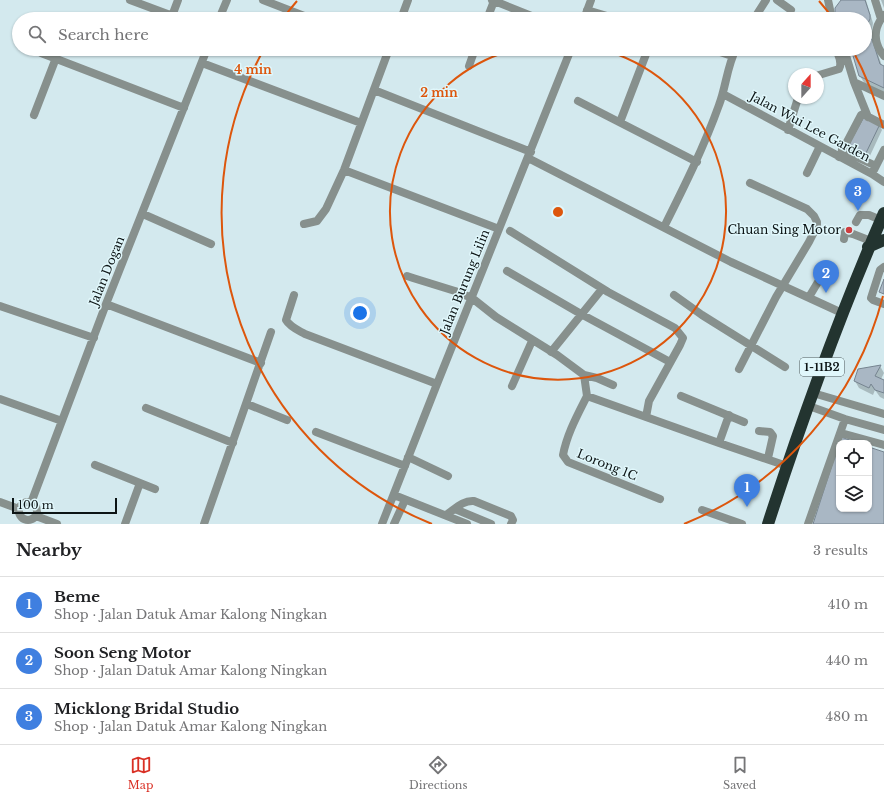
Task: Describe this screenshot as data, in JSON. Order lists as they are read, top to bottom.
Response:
{
  "streets": {
    "highway": ["1-11B2"],
    "street": [
      "Jalan Wui Lee Garden",
      "Jalan Dogan",
      "Jalan Burung Lilin",
      "Lorong 1C"
    ]
  },
  "places": ["Chuan Sing Motor"],
  "scale_bar": "100 m",
  "north": "top",
  "page": {
    "search": "Search here",
    "pins": ["3", "2", "1"],
    "scale": "100 m",
    "heading": ["Nearby", "3 results"],
    "list": [
      {
        "mark": "1",
        "name": "Beme",
        "note": "Shop · Jalan Datuk Amar Kalong Ningkan",
        "value": "410 m"
      },
      {
        "mark": "2",
        "name": "Soon Seng Motor",
        "note": "Shop · Jalan Datuk Amar Kalong Ningkan",
        "value": "440 m"
      },
      {
        "mark": "3",
        "name": "Micklong Bridal Studio",
        "note": "Shop · Jalan Datuk Amar Kalong Ningkan",
        "value": "480 m"
      }
    ],
    "nav": ["Map", "Directions", "Saved"]
  },
  "rings": ["4 min", "2 min"]
}
